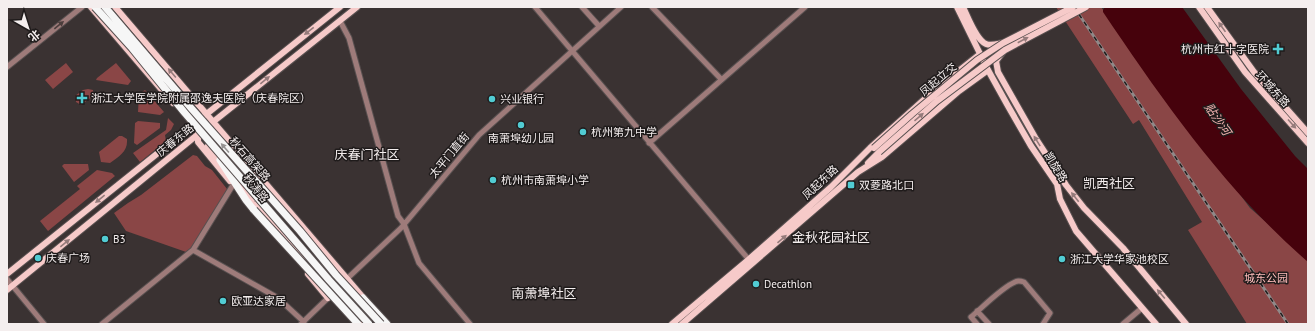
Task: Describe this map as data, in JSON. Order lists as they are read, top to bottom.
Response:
{
  "streets": {
    "highway": ["秋石高架路"],
    "main road": [
      "凤起立交",
      "环城东路",
      "庆春东路",
      "凯旋路",
      "凤起东路",
      "秋涛路"
    ],
    "street": ["太平门直街"]
  },
  "crossings": [
    ["凤起立交", "凤起东路"],
    ["庆春东路", "秋涛路"],
    ["太平门直街", "秋涛路"],
    ["凯旋路", "凤起东路"]
  ],
  "districts": [
    "庆春门社区",
    "凯西社区",
    "金秋花园社区",
    "南萧埠社区"
  ],
  "water": ["贴沙河"],
  "parks": ["城东公园"],
  "places": {
    "health": ["杭州市红十字医院", "浙江大学医学院附属邵逸夫医院（庆春院区）"],
    "other": [
      "兴业银行",
      "南萧埠幼儿园",
      "杭州第九中学",
      "杭州市南萧埠小学",
      "B3",
      "庆春广场",
      "浙江大学华家池校区",
      "Decathlon",
      "欧亚达家居"
    ],
    "transit": ["双菱路北口"]
  },
  "north": "bottom right"
}
